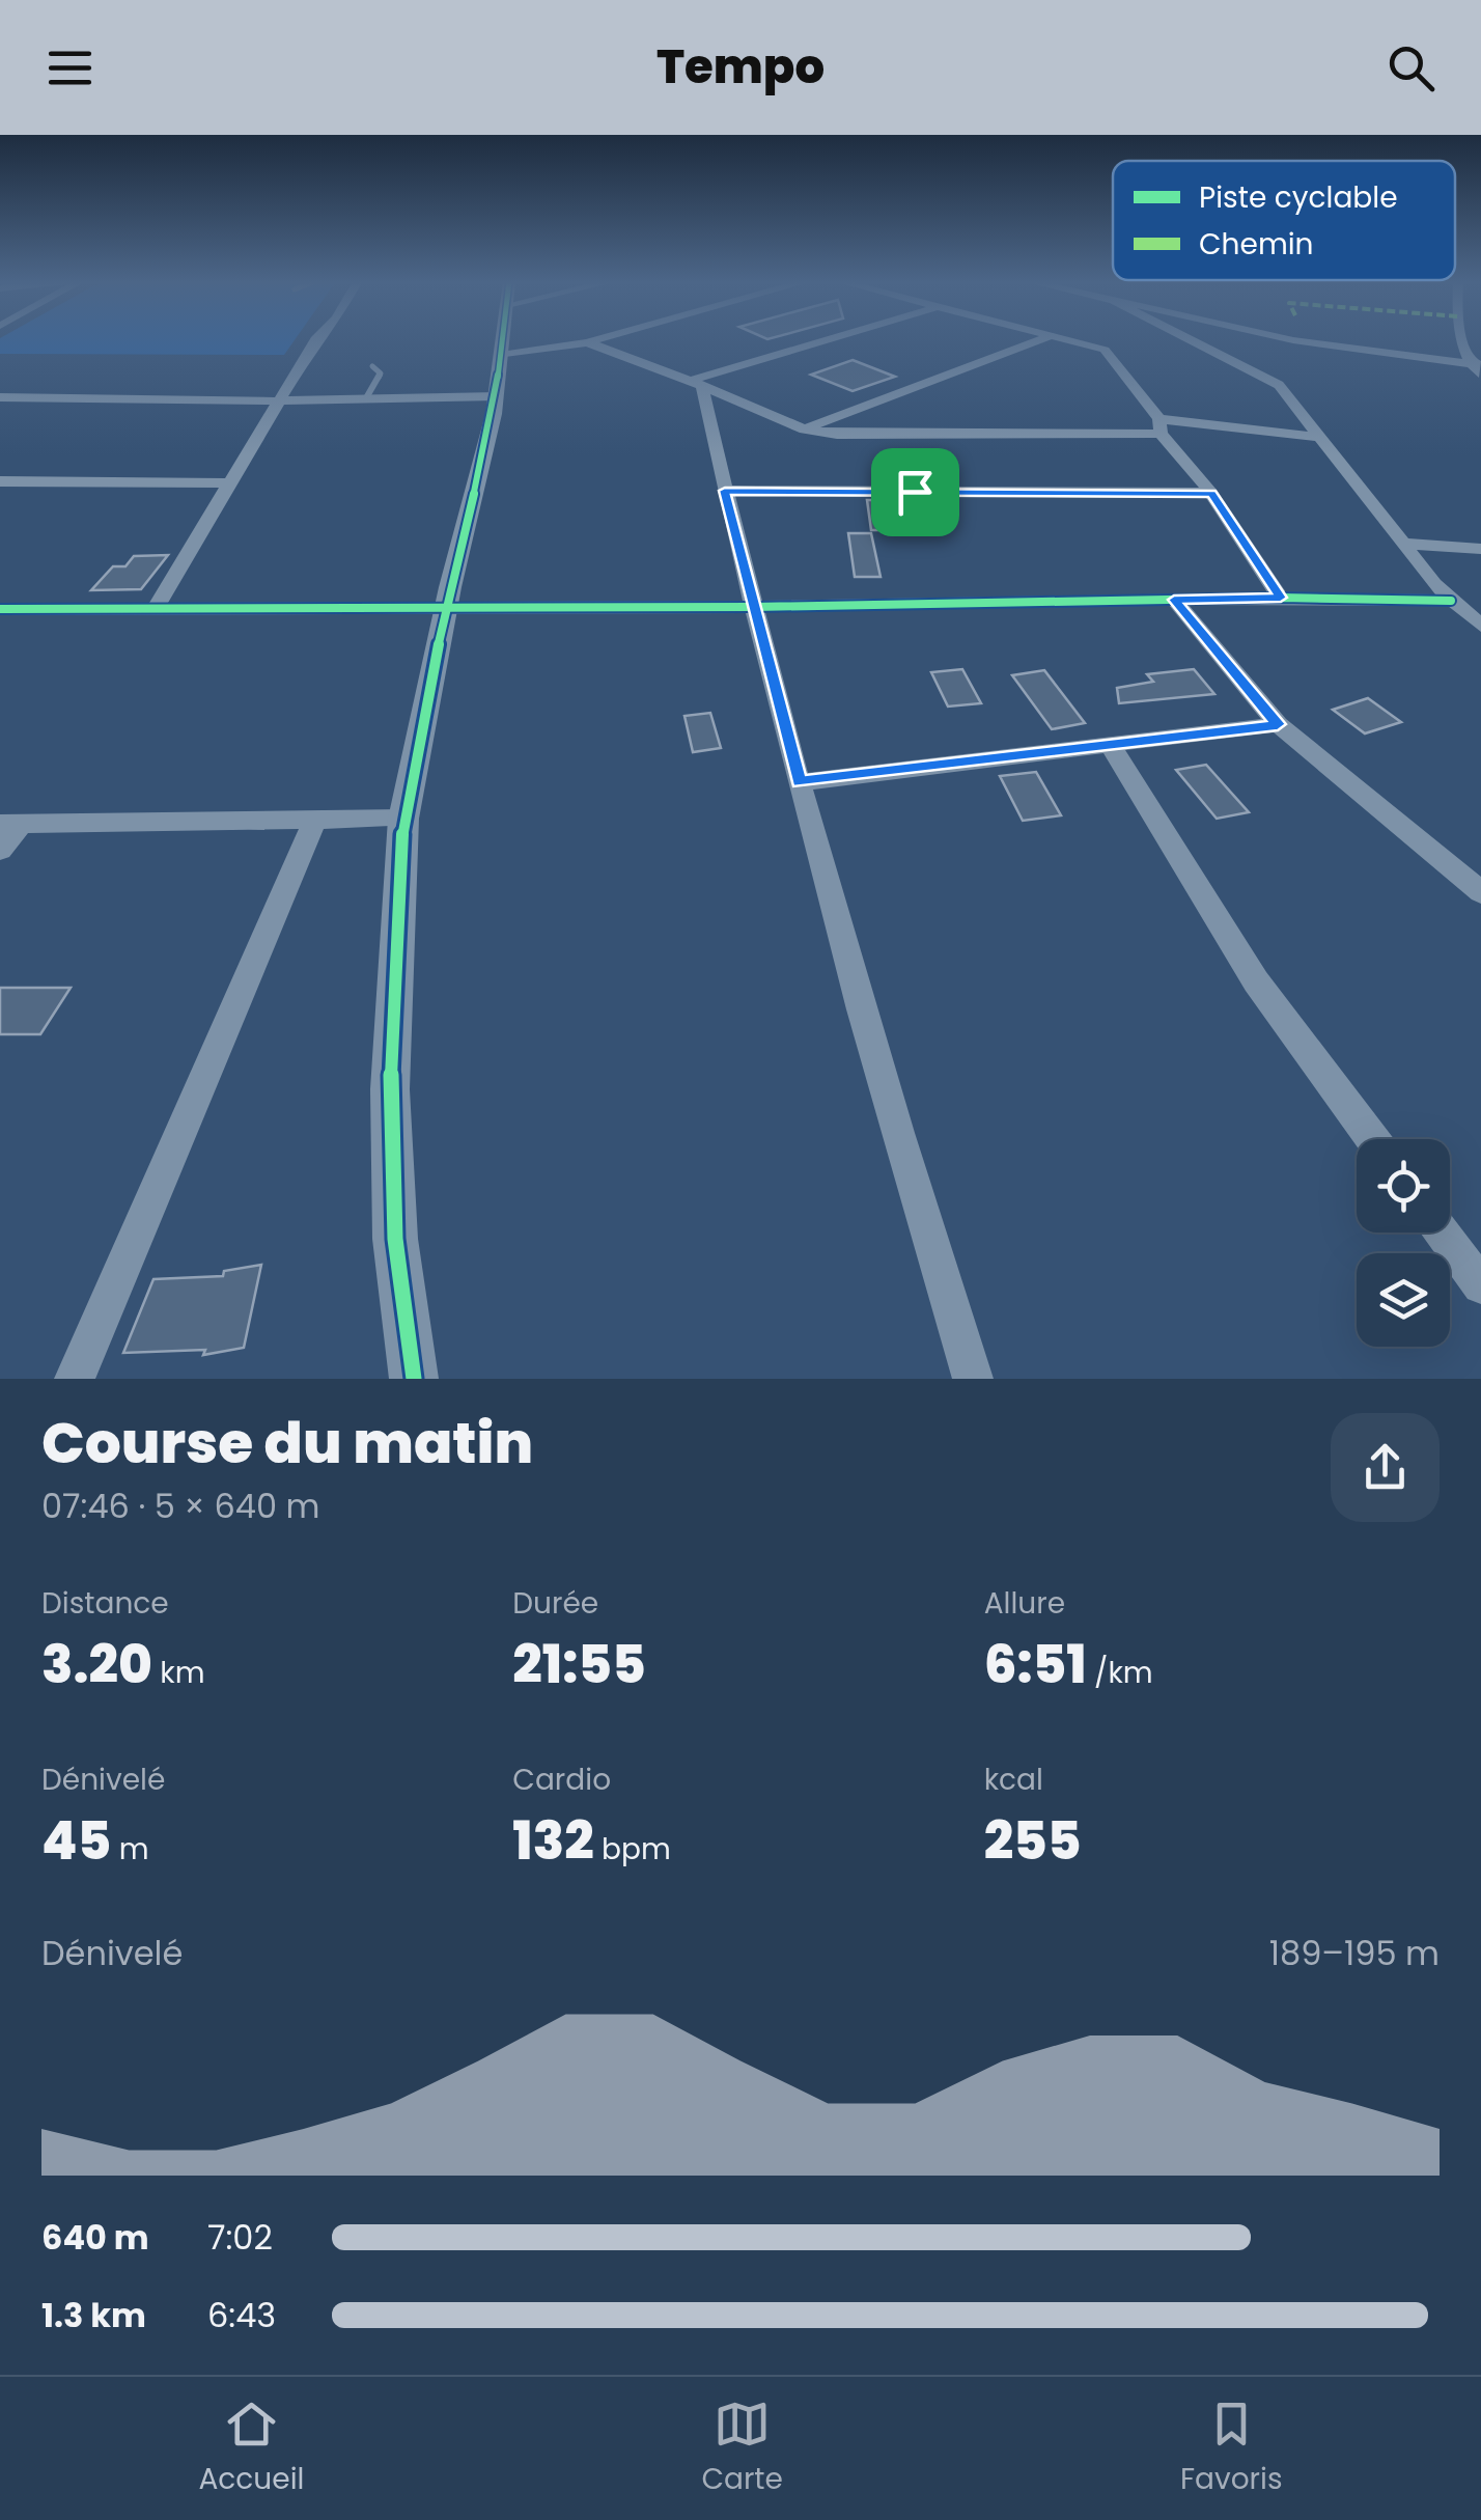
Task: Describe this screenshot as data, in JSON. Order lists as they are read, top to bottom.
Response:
{
  "legend": ["Piste cyclable", "Chemin"],
  "page": {
    "header": "Tempo",
    "heading": ["Course du matin", "07:46 · 5 × 640 m"],
    "stats": [
      ["Distance", "3.20 km"],
      ["Durée", "21:55"],
      ["Allure", "6:51 /km"],
      ["Dénivelé", "45 m"],
      ["Cardio", "132 bpm"],
      ["kcal", "255"]
    ],
    "chart": ["Dénivelé", "189–195 m"],
    "list": [
      {
        "name": "640 m",
        "note": "7:02"
      },
      {
        "name": "1.3 km",
        "note": "6:43"
      }
    ],
    "tabs": ["Accueil", "Carte", "Favoris"]
  }
}
